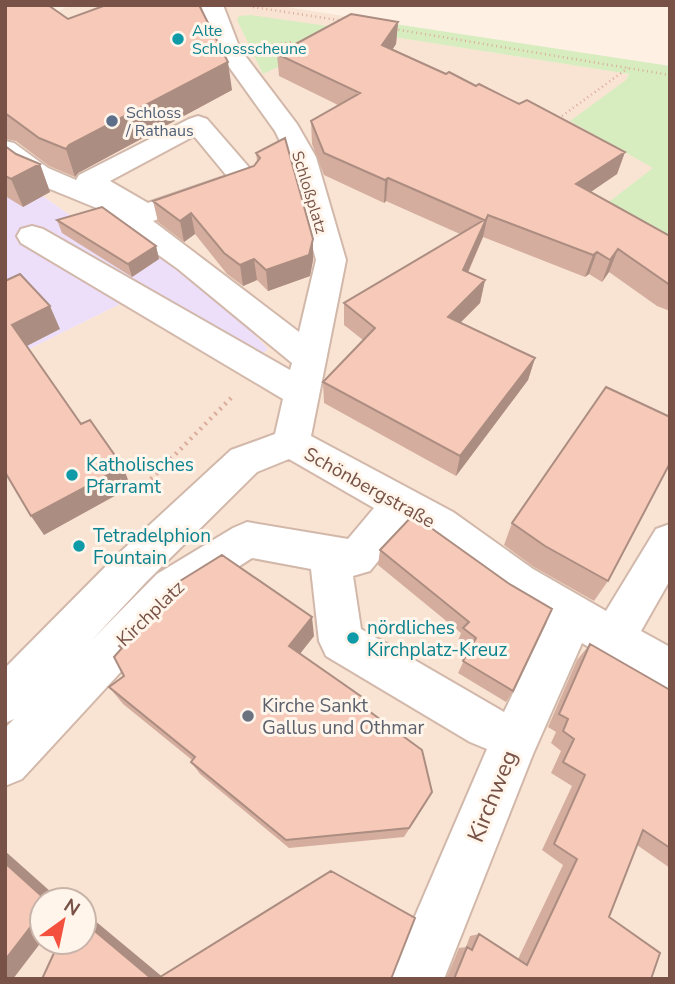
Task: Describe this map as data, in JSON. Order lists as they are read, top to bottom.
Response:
{
  "streets": {
    "street": [
      "Schloßplatz",
      "Schönbergstraße",
      "Kirchplatz",
      "Kirchweg"
    ]
  },
  "crossings": [
    ["Schloßplatz", "Schönbergstraße"],
    ["Schönbergstraße", "Kirchplatz"],
    ["Schönbergstraße", "Kirchweg"]
  ],
  "places": [
    "Alte Schlossscheune",
    "Schloss / Rathaus",
    "Katholisches Pfarramt",
    "Tetradelphion Fountain",
    "nördliches Kirchplatz-Kreuz",
    "Kirche Sankt Gallus und Othmar"
  ],
  "north": "top right"
}
